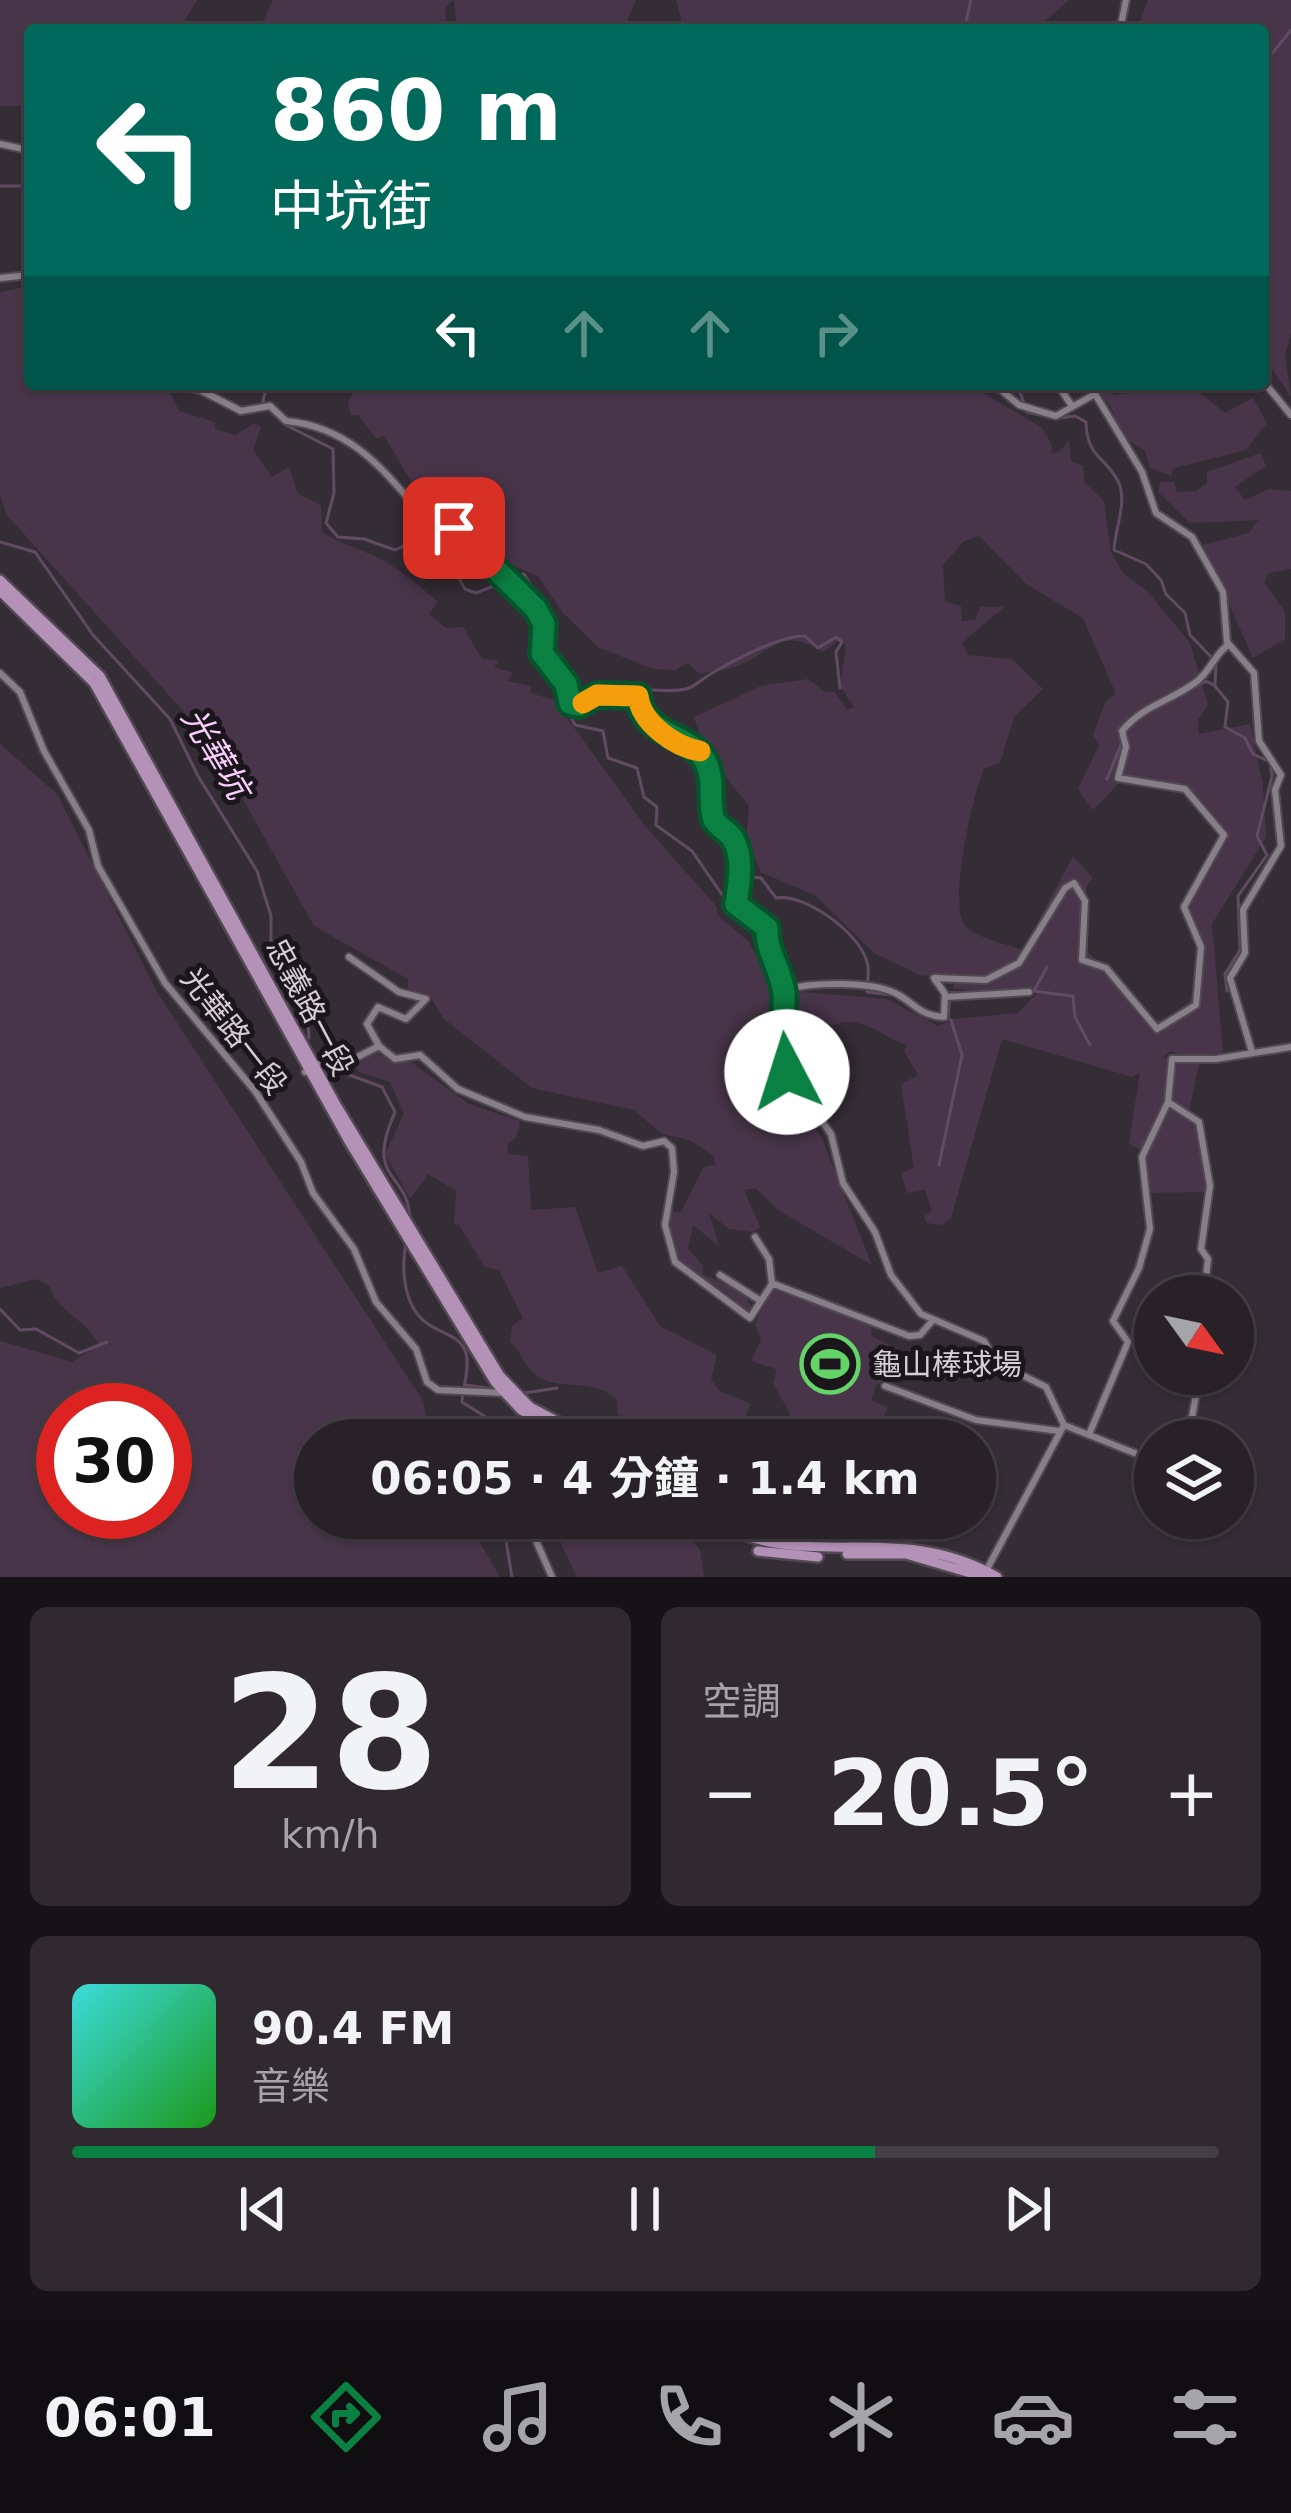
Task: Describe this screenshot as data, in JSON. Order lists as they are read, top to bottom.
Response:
{
  "streets": {
    "main road": ["忠義路一段"],
    "street": ["光華路一段"]
  },
  "crossings": [
    ["忠義路一段", "光華路一段"]
  ],
  "water": ["光華坑"],
  "places": {
    "sports": ["龜山棒球場"]
  },
  "north": "bottom right",
  "page": {
    "turn": ["860 m", "中坑街"],
    "limit": "30",
    "trip": "06:05 · 4 分鐘 · 1.4 km",
    "tile": [
      ["28", "km/h"],
      "空調"
    ],
    "heat": ["−", "20.5°", "+"],
    "song": ["90.4 FM", "音樂"],
    "tabs": "06:01"
  }
}
